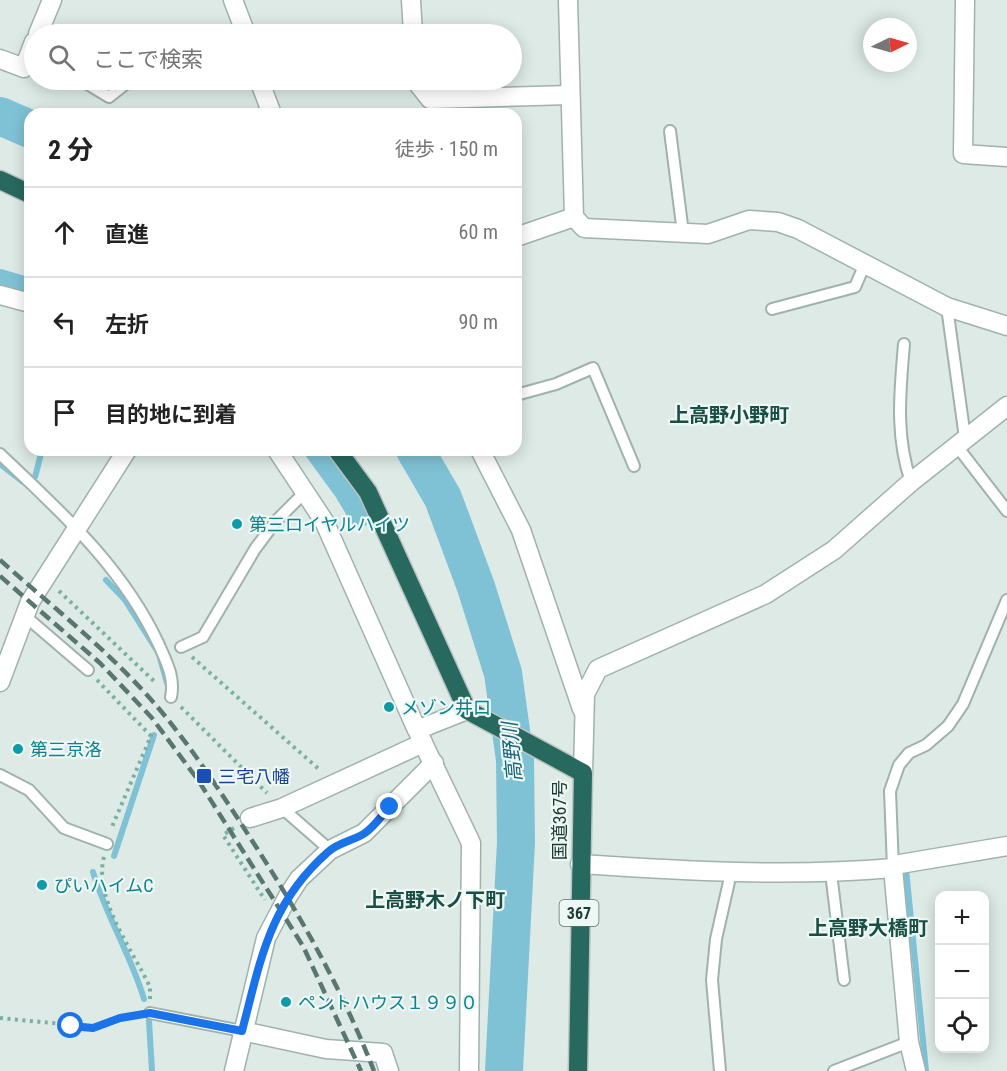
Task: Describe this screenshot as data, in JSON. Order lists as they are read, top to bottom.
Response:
{
  "streets": {
    "highway": ["国道367号", "367"]
  },
  "districts": ["上高野小野町", "上高野木ノ下町", "上高野大橋町"],
  "water": ["高野川"],
  "places": {
    "other": [
      "第三ロイヤルハイツ",
      "メゾン井口",
      "第三京洛",
      "ぴいハイムC",
      "ペントハウス１９９０"
    ],
    "transit": ["三宅八幡"]
  },
  "north": "right",
  "page": {
    "search": "ここで検索",
    "heading": ["2 分", "徒歩 · 150 m"],
    "list": [
      ["直進", "60 m"],
      ["左折", "90 m"],
      "目的地に到着"
    ],
    "map_buttons": ["+", "−"]
  }
}
